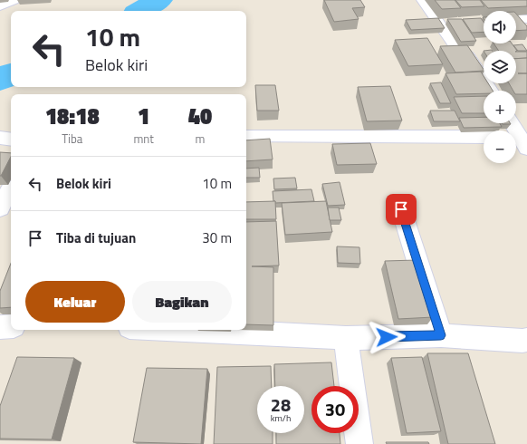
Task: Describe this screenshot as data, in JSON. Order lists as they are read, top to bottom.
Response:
{
  "page": {
    "map_buttons": ["+", "−"],
    "turn": ["10 m", "Belok kiri"],
    "eta": [
      "18:18",
      "Tiba",
      "1",
      "mnt",
      "40",
      "m"
    ],
    "list": [
      {
        "name": "Belok kiri",
        "value": "10 m"
      },
      {
        "name": "Tiba di tujuan",
        "value": "30 m"
      }
    ],
    "buttons": ["Keluar", "Bagikan"],
    "speed": "28 km/h",
    "limit": "30"
  }
}
